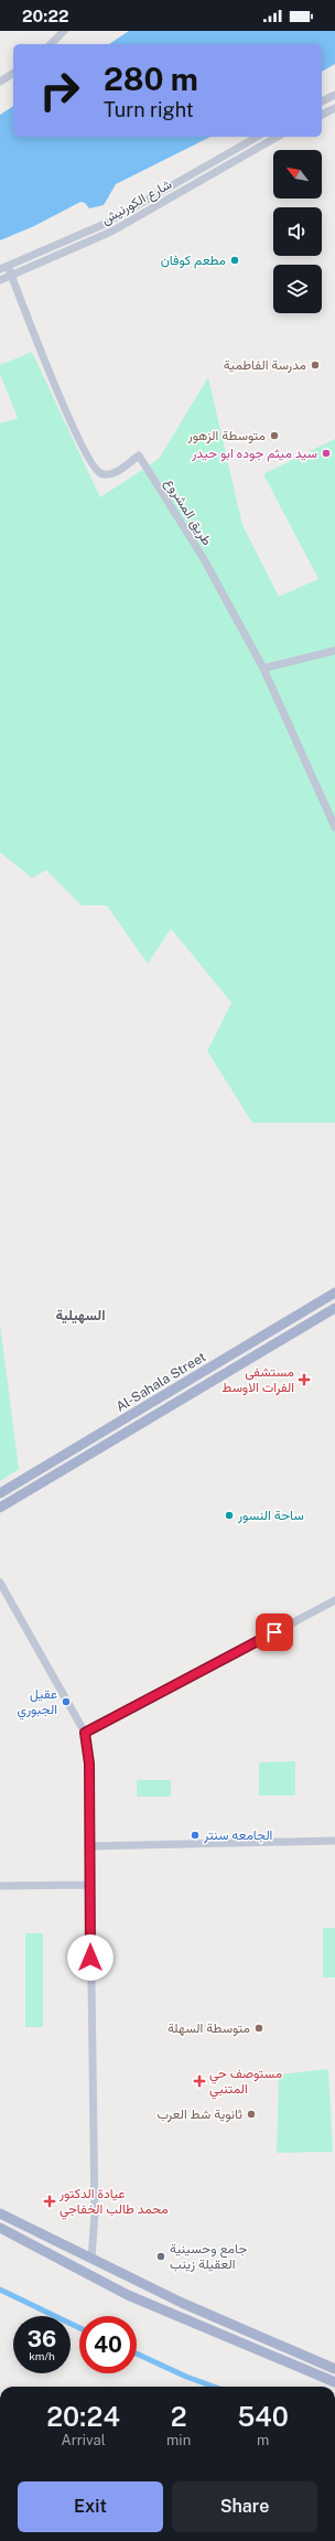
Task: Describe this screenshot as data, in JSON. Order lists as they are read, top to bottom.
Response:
{
  "streets": {
    "main road": ["Al-Sahala Street"],
    "street": ["شارع الكورنيش", "طريق المشروع"]
  },
  "crossings": [
    ["شارع الكورنيش", "طريق المشروع"]
  ],
  "districts": ["السهيلية"],
  "places": {
    "other": [
      "مطعم كوفان",
      "مدرسة الفاطمية",
      "متوسطة الزهور",
      "سيد ميثم جوده ابو حيدر",
      "ساحة النسور",
      "عقيل الجبوري",
      "الجامعه سنتر",
      "متوسطة السهلة",
      "ثانوية شط العرب",
      "جامع وحسينية العقيلة زينب"
    ],
    "health": ["مستشفى الفرات الاوسط", "مستوصف حي المتنبي", "عيادة الدكتور محمد طالب الخفاجي"]
  },
  "north": "top left",
  "page": {
    "status": "20:22",
    "turn": ["280 m", "Turn right"],
    "speed": "36 km/h",
    "limit": "40",
    "eta": [
      "20:24",
      "Arrival",
      "2",
      "min",
      "540",
      "m"
    ],
    "buttons": ["Exit", "Share"]
  }
}
